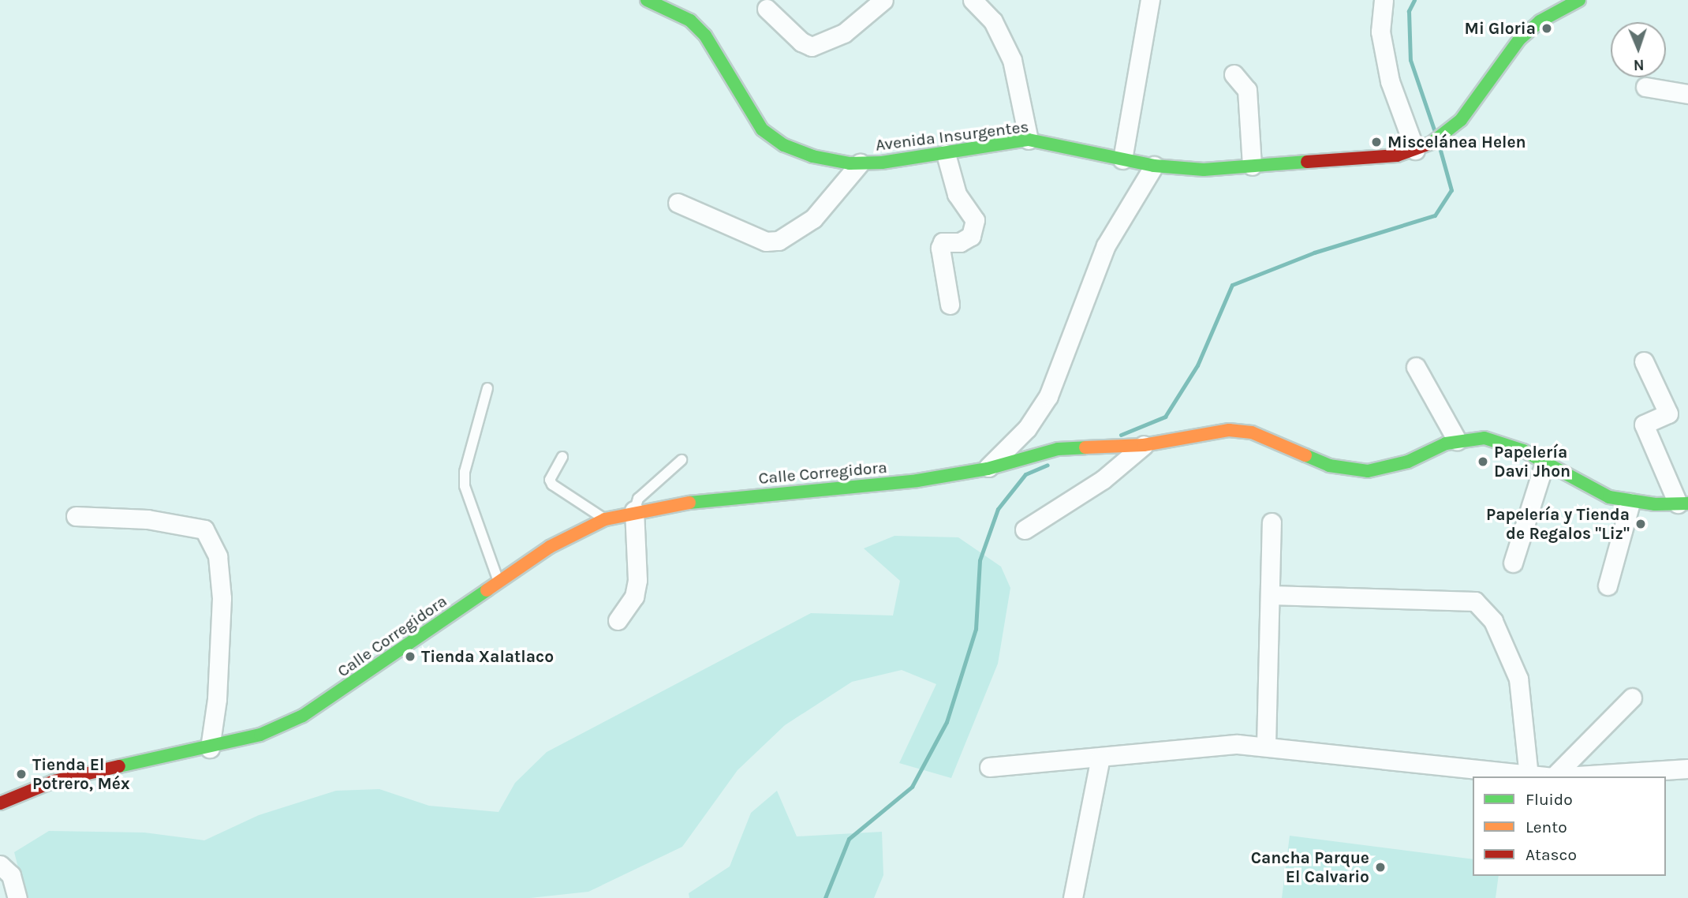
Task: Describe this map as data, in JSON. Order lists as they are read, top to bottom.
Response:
{
  "streets": {
    "street": ["Avenida Insurgentes", "Calle Corregidora"]
  },
  "places": [
    "Mi Gloria",
    "Miscelánea Helen",
    "Papelería Davi Jhon",
    "Papelería y Tienda de Regalos \"Liz\"",
    "Tienda Xalatlaco",
    "Tienda El Potrero, Méx",
    "Cancha Parque El Calvario"
  ],
  "legend": ["Fluido", "Lento", "Atasco"],
  "north": "bottom"
}
